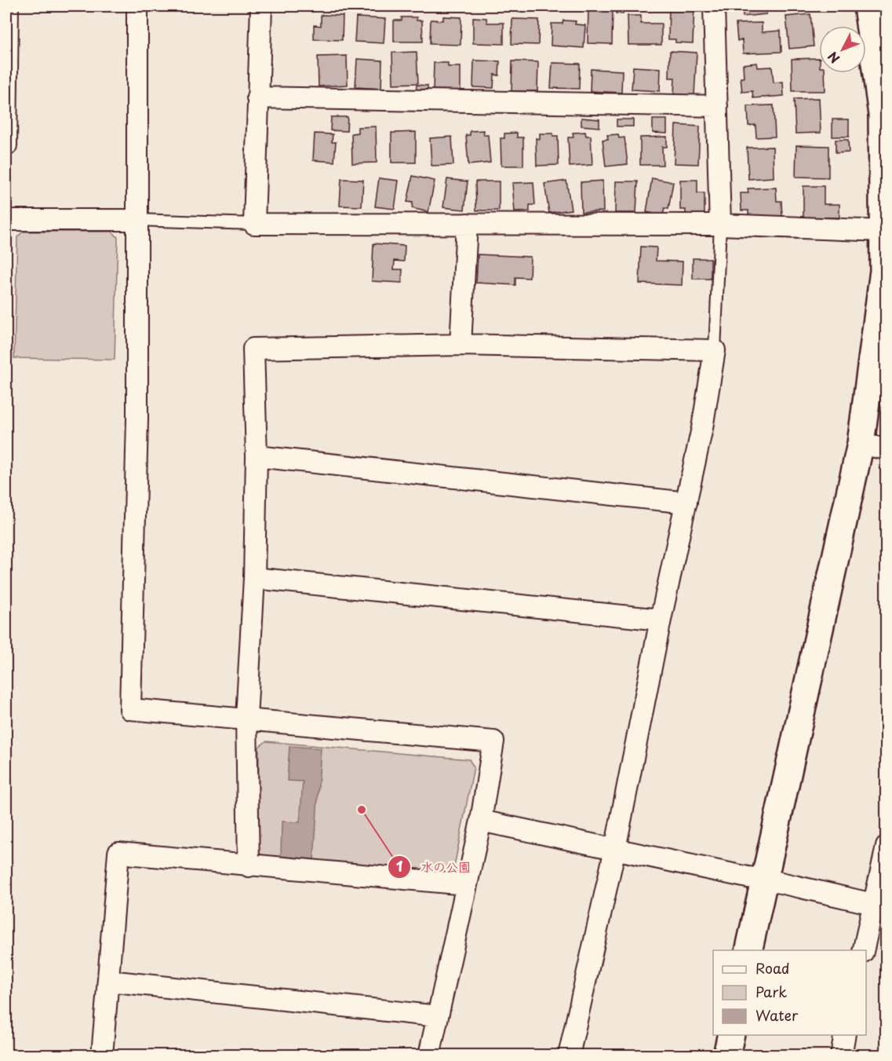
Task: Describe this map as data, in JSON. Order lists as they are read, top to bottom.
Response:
{
  "places": ["水の公園"],
  "legend": ["Road", "Park", "Water"],
  "north": "bottom left"
}
